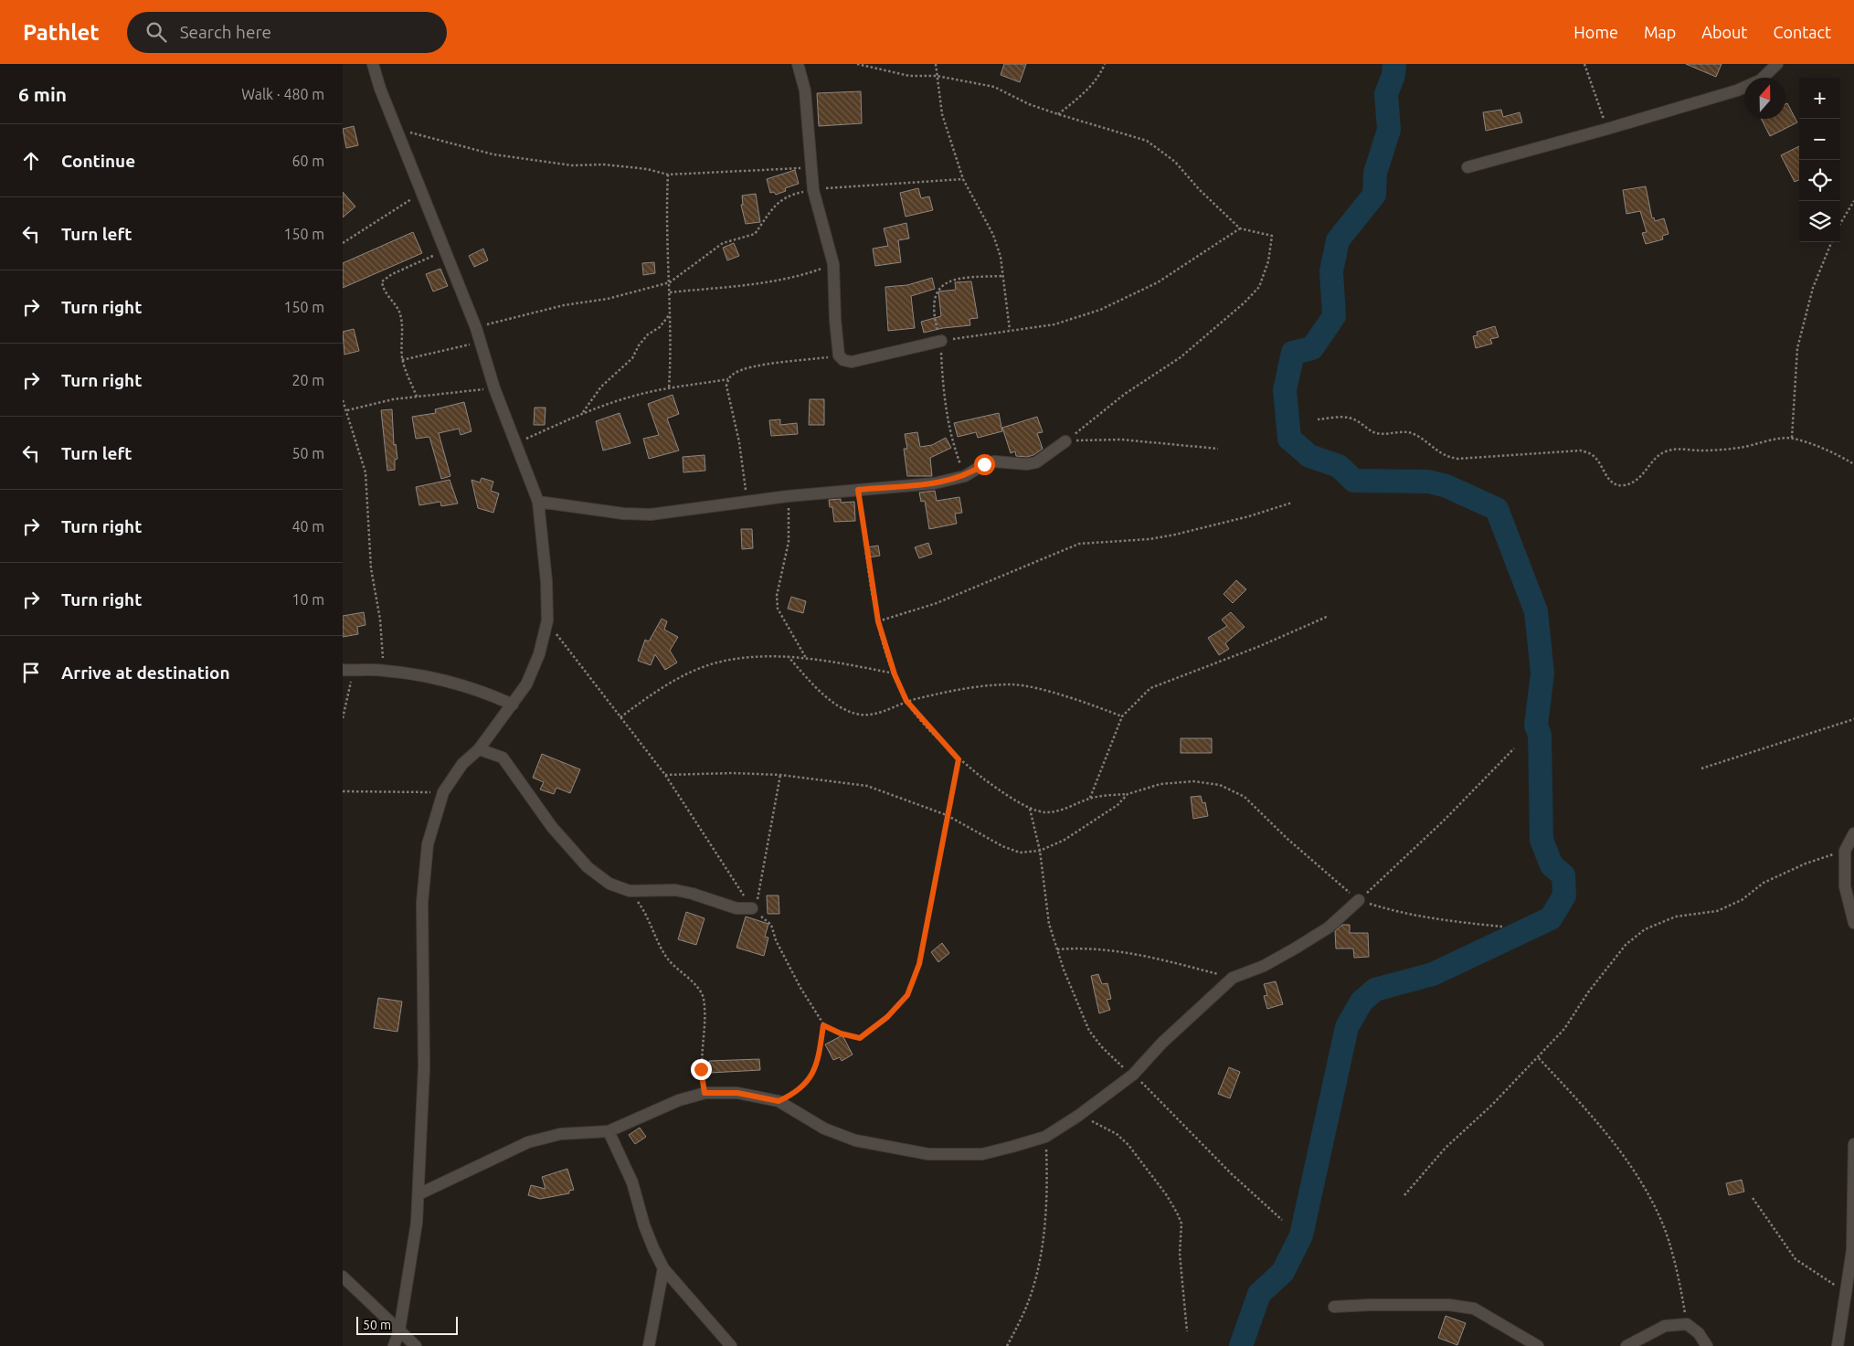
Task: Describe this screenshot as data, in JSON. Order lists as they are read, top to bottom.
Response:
{
  "scale_bar": "50 m",
  "north": "top",
  "page": {
    "header": "Pathlet",
    "search": "Search here",
    "nav": [
      "Home",
      "Map",
      "About",
      "Contact"
    ],
    "heading": ["6 min", "Walk · 480 m"],
    "map_buttons": ["+", "−"],
    "list": [
      ["Continue", "60 m"],
      ["Turn left", "150 m"],
      ["Turn right", "150 m"],
      ["Turn right", "20 m"],
      ["Turn left", "50 m"],
      ["Turn right", "40 m"],
      ["Turn right", "10 m"],
      "Arrive at destination"
    ],
    "scale": "50 m"
  }
}
